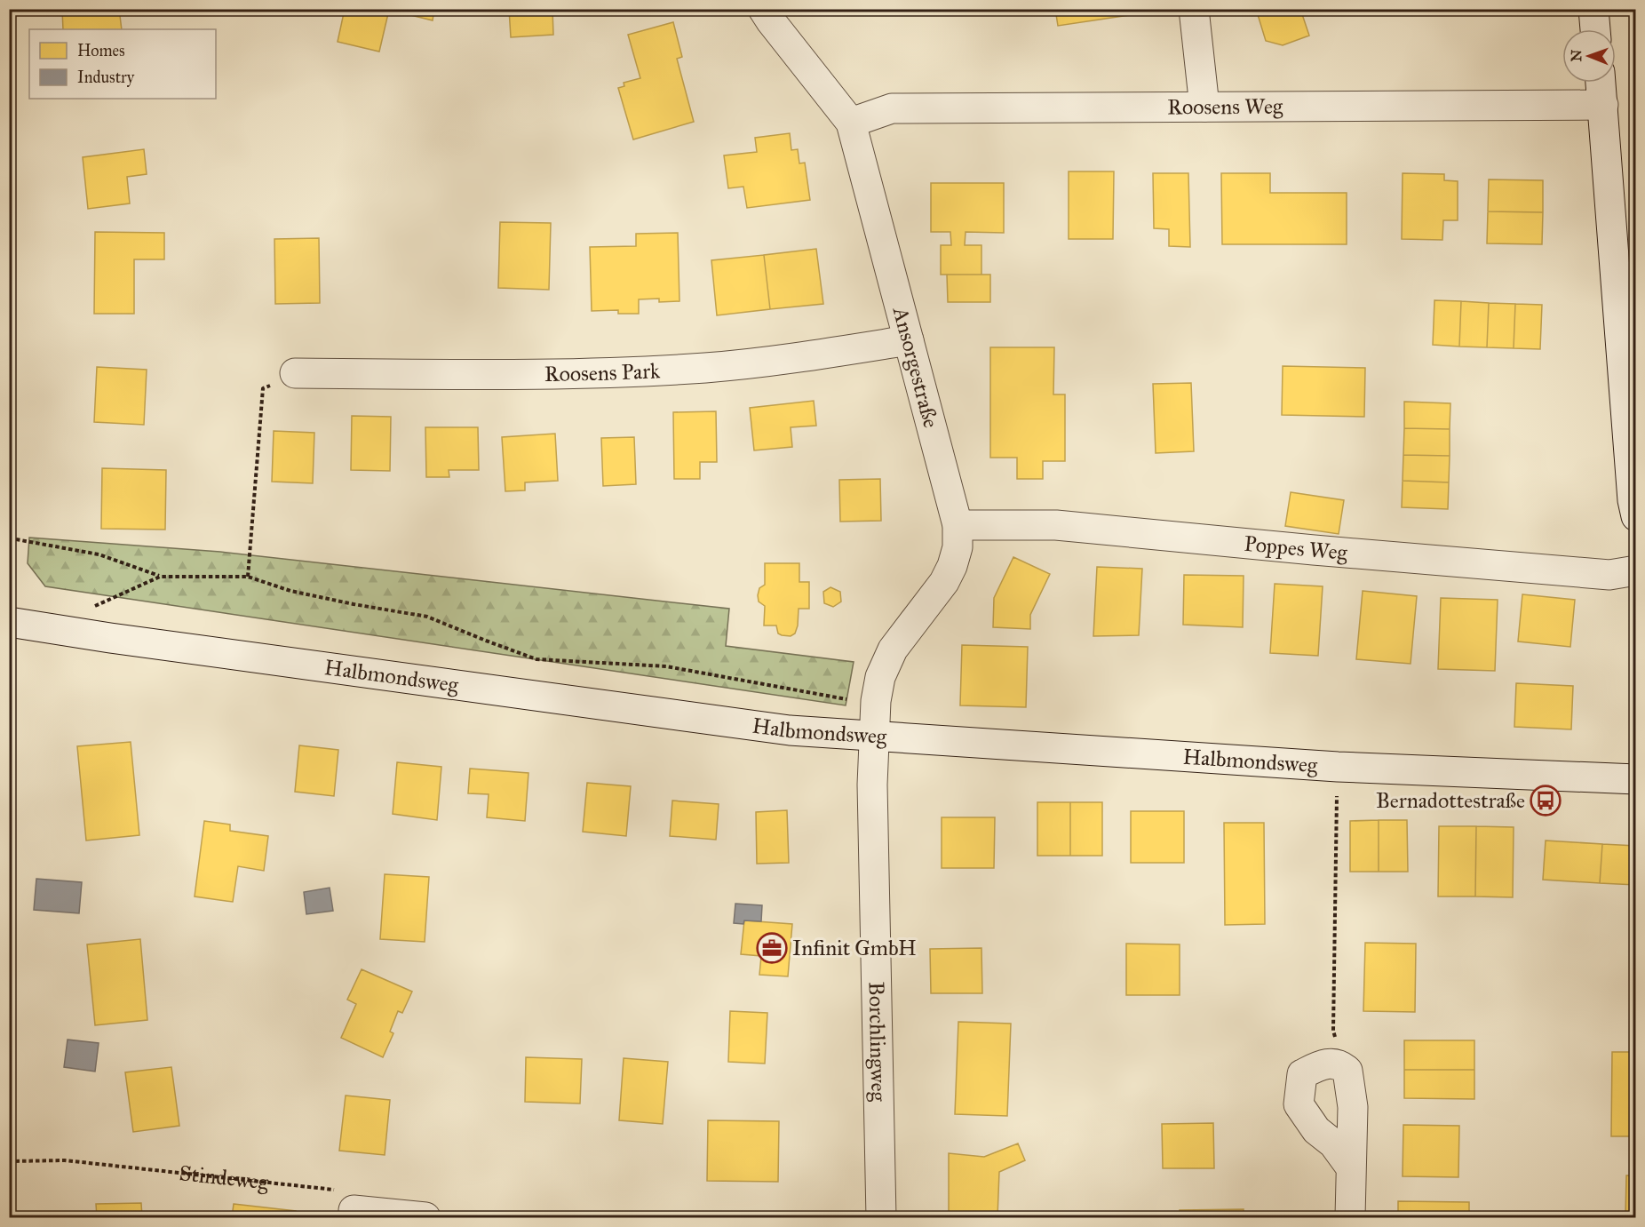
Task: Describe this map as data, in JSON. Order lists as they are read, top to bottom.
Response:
{
  "streets": {
    "street": [
      "Roosens Weg",
      "Ansorgestraße",
      "Roosens Park",
      "Poppes Weg",
      "Halbmondsweg",
      "Borchlingweg"
    ],
    "path": ["Stindeweg"]
  },
  "crossings": [
    ["Roosens Weg", "Ansorgestraße"],
    ["Ansorgestraße", "Roosens Park"],
    ["Ansorgestraße", "Poppes Weg"],
    ["Ansorgestraße", "Halbmondsweg"],
    ["Ansorgestraße", "Borchlingweg"],
    ["Halbmondsweg", "Borchlingweg"]
  ],
  "places": {
    "bus stop": ["Bernadottestraße"],
    "office": ["Infinit GmbH"]
  },
  "legend": ["Homes", "Industry"],
  "north": "left"
}
